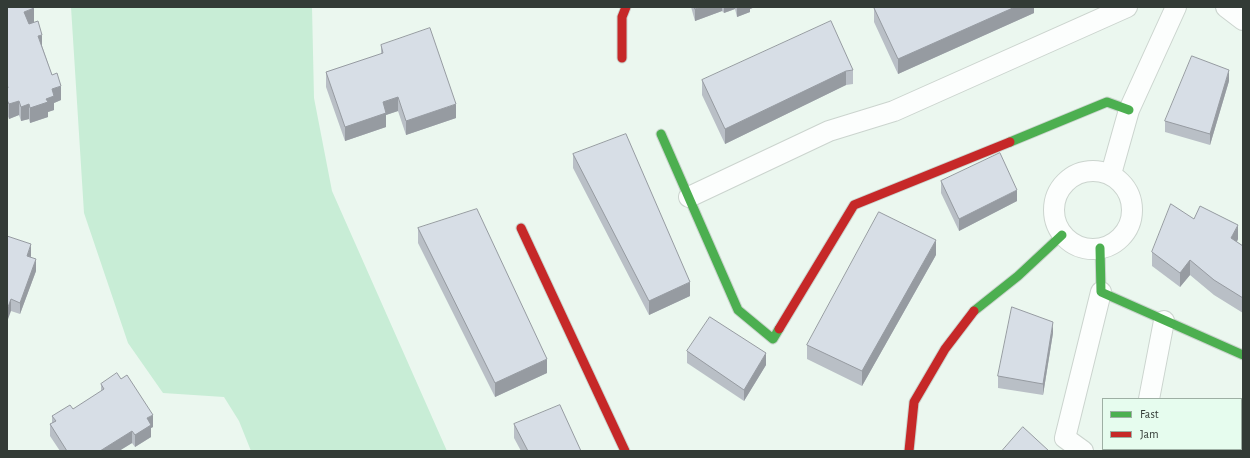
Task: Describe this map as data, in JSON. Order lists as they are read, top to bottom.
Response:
{
  "legend": ["Fast", "Jam"]
}
